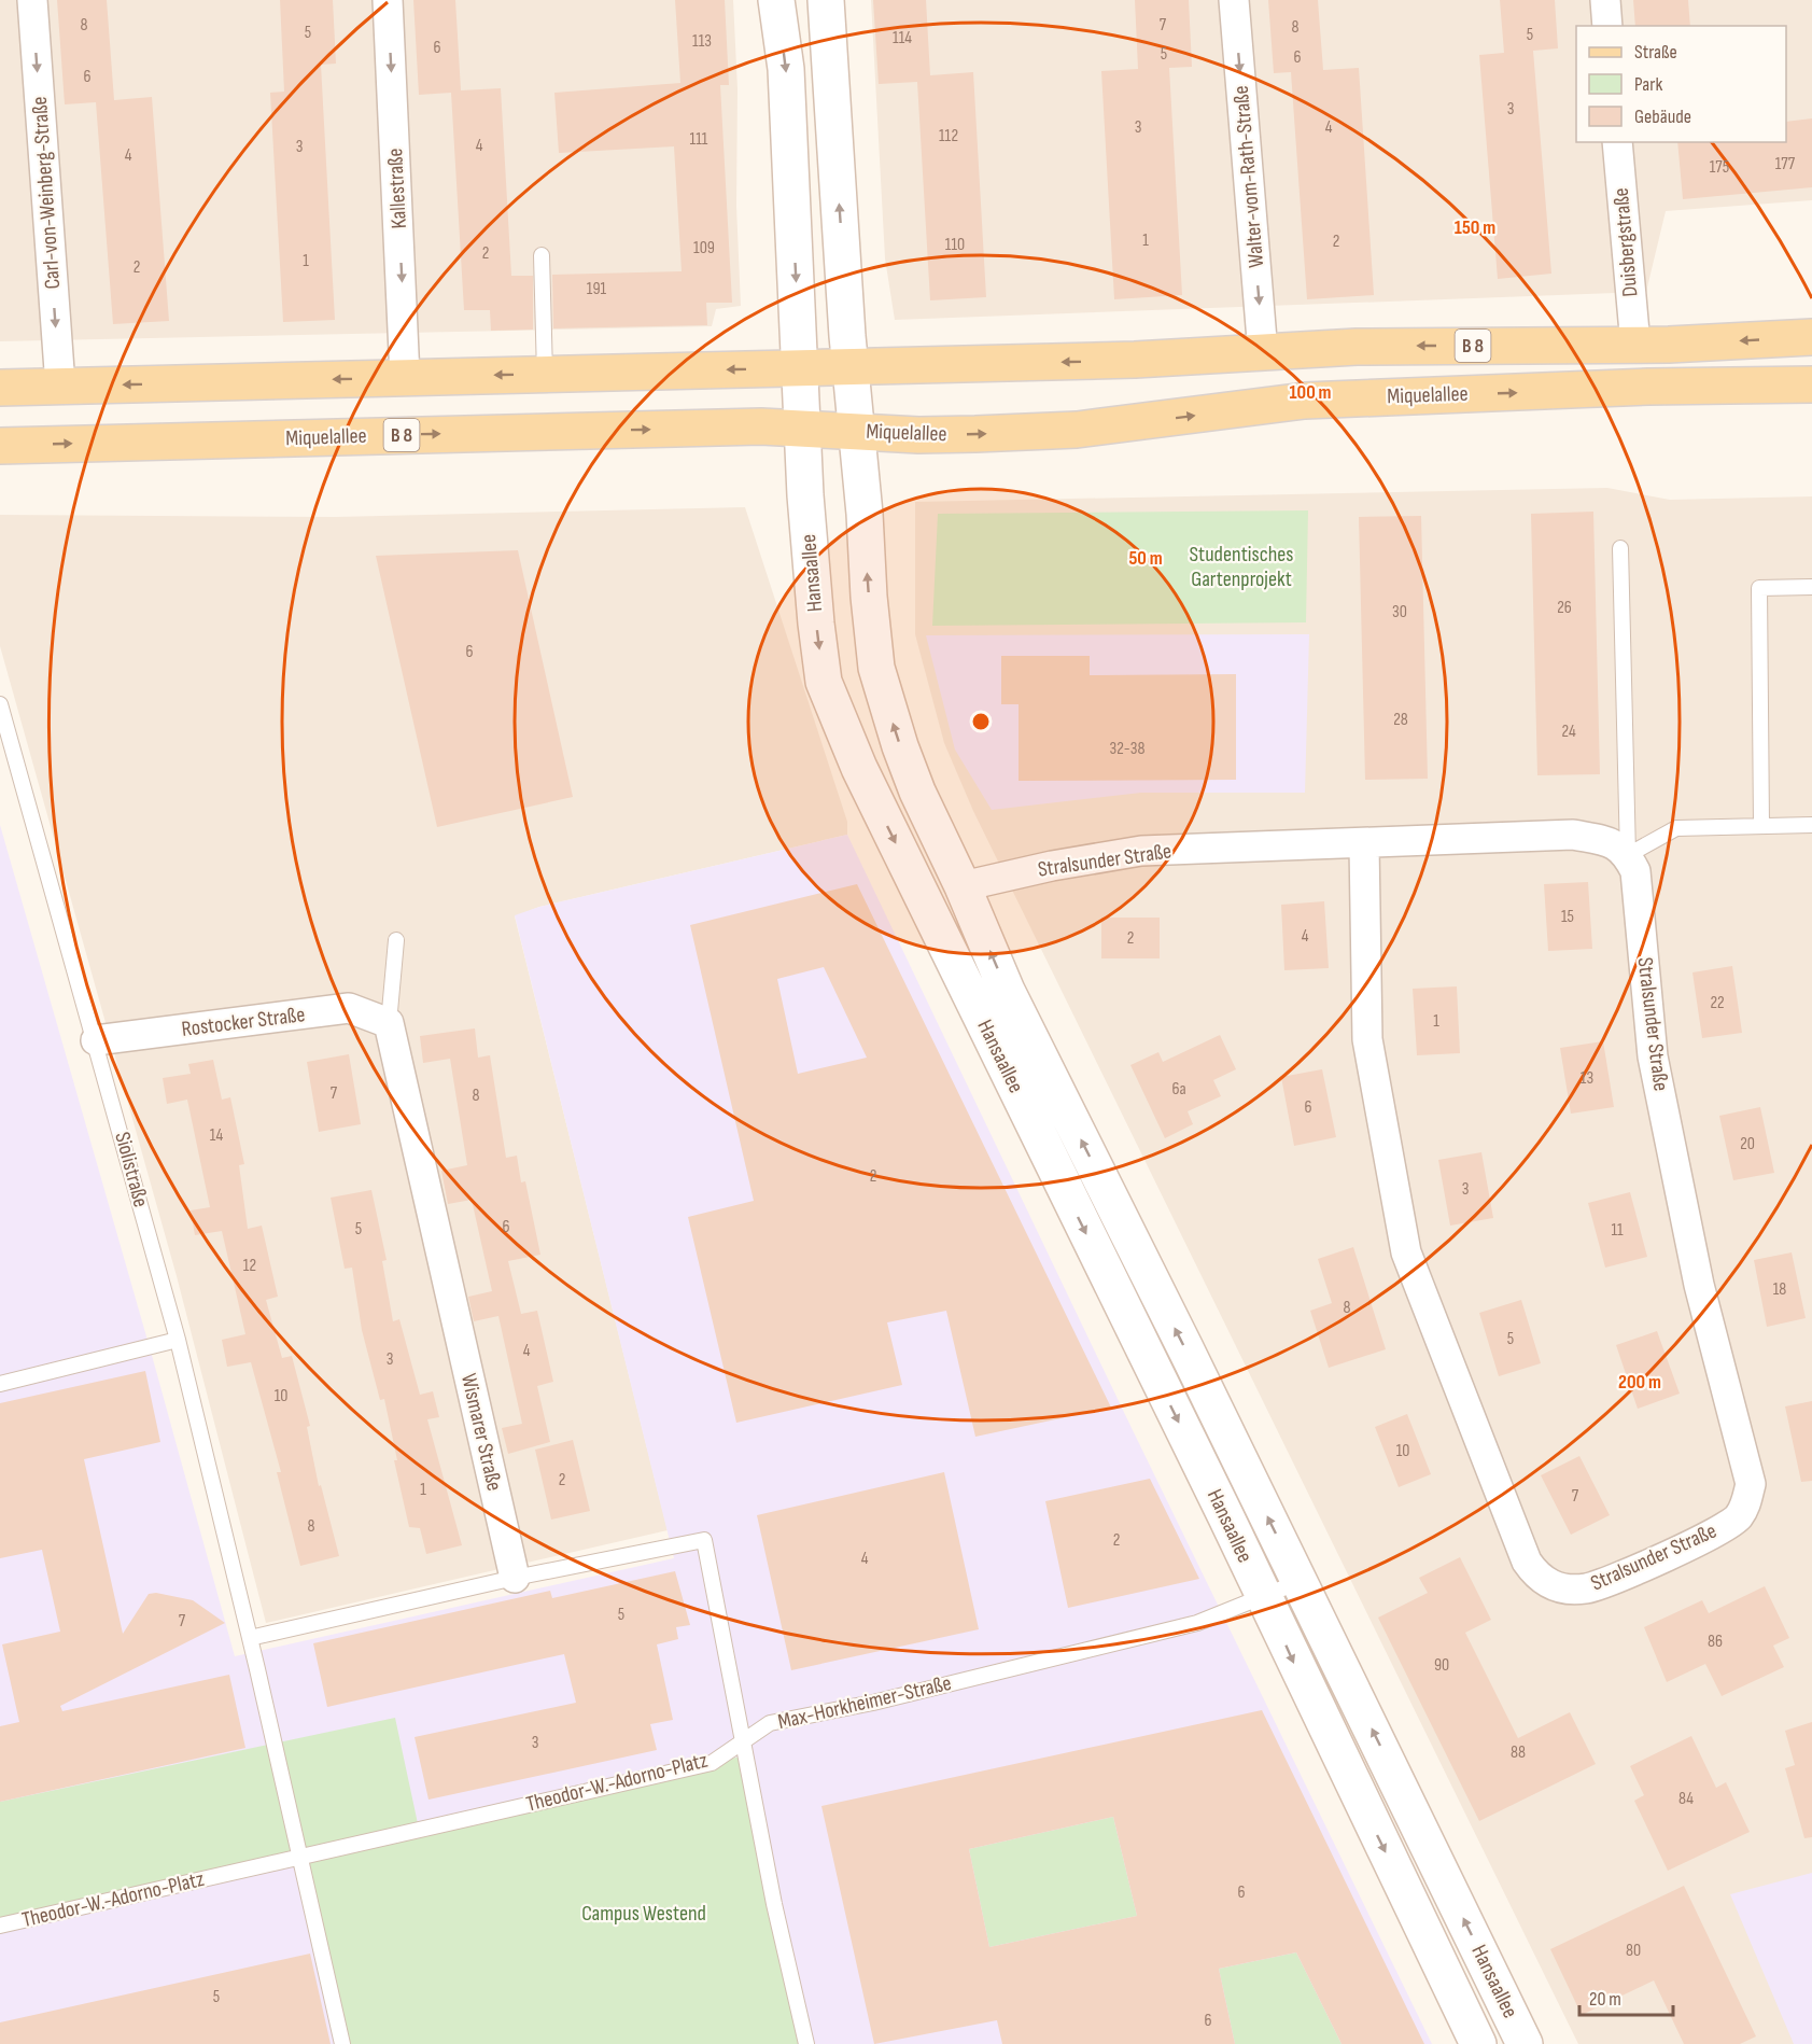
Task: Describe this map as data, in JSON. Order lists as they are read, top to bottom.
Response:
{
  "streets": {
    "main road": ["B 8", "Miquelallee", "Hansaallee"],
    "street": [
      "Walter-vom-Rath-Straße",
      "Kallestraße",
      "Carl-von-Weinberg-Straße",
      "Duisbergstraße",
      "Stralsunder Straße",
      "Rostocker Straße",
      "Wismarer Straße"
    ],
    "lane": ["Siolistraße", "Max-Horkheimer-Straße", "Theodor-W.-Adorno-Platz"]
  },
  "crossings": [
    ["Walter-vom-Rath-Straße", "B 8"],
    ["Kallestraße", "B 8"],
    ["Carl-von-Weinberg-Straße", "B 8"],
    ["Duisbergstraße", "B 8"],
    ["B 8", "Hansaallee"],
    ["Miquelallee", "Hansaallee"],
    ["Hansaallee", "Stralsunder Straße"],
    ["Hansaallee", "Max-Horkheimer-Straße"],
    ["Rostocker Straße", "Siolistraße"],
    ["Rostocker Straße", "Wismarer Straße"],
    ["Max-Horkheimer-Straße", "Theodor-W.-Adorno-Platz"]
  ],
  "one_way": ["Walter-vom-Rath-Straße", "Kallestraße", "Carl-von-Weinberg-Straße"],
  "parks": ["Studentisches Gartenprojekt", "Campus Westend"],
  "house_numbers": [
    "8",
    "7",
    "8",
    "5",
    "5",
    "114",
    "113",
    "6",
    "5",
    "6",
    "6",
    "3",
    "3",
    "4",
    "112",
    "111",
    "4",
    "3",
    "4",
    "177",
    "175",
    "1",
    "2",
    "110",
    "109",
    "2",
    "1",
    "2",
    "191",
    "26",
    "30",
    "6",
    "28",
    "24",
    "32-38",
    "15",
    "4",
    "2",
    "22",
    "1",
    "13",
    "6a",
    "7",
    "8",
    "6",
    "14",
    "20",
    "2",
    "3",
    "6",
    "5",
    "11",
    "12",
    "18",
    "8",
    "5",
    "4",
    "3",
    "10",
    "10",
    "2",
    "1",
    "7",
    "8",
    "2",
    "4",
    "5",
    "7",
    "86",
    "90",
    "3",
    "88",
    "84",
    "6",
    "80",
    "5",
    "6"
  ],
  "legend": ["Straße", "Park", "Gebäude"],
  "scale_bar": "20 m",
  "rings": [
    "150 m",
    "100 m",
    "50 m",
    "200 m"
  ]
}
